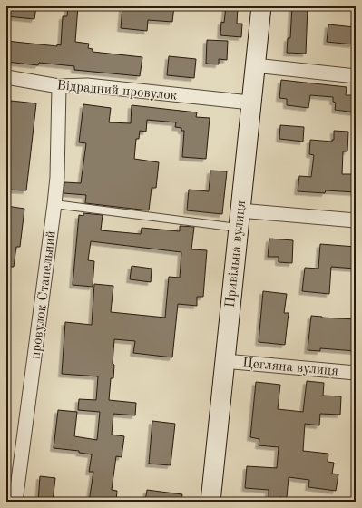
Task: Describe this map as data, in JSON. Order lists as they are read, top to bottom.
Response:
{
  "streets": {
    "street": [
      "Відрадний провулок",
      "Привільна вулиця",
      "провулок Стапельний",
      "Цегляна вулиця"
    ]
  },
  "crossings": [
    ["Відрадний провулок", "Привільна вулиця"],
    ["Відрадний провулок", "провулок Стапельний"],
    ["Привільна вулиця", "Цегляна вулиця"]
  ]
}
